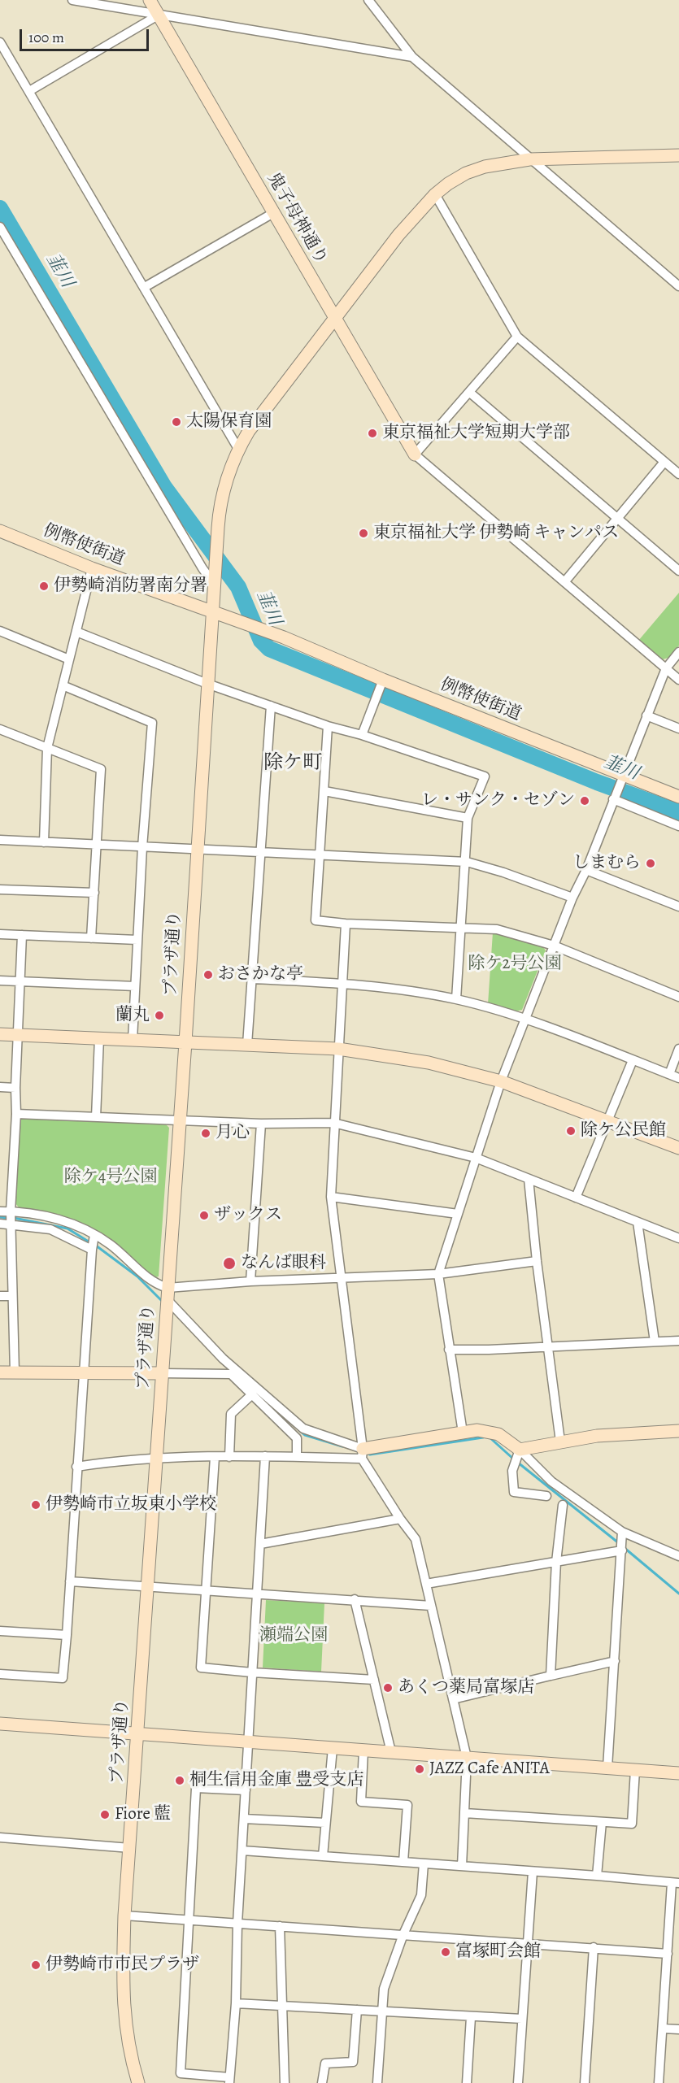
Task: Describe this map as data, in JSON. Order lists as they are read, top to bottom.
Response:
{
  "streets": {
    "street": ["鬼子母神通り", "例幣使街道", "プラザ通り"]
  },
  "crossings": [
    ["鬼子母神通り", "プラザ通り"],
    ["例幣使街道", "プラザ通り"]
  ],
  "districts": ["除ケ町"],
  "water": ["韮川"],
  "parks": ["除ケ2号公園", "除ケ4号公園", "瀬端公園"],
  "places": [
    "太陽保育園",
    "東京福祉大学短期大学部",
    "東京福祉大学 伊勢崎 キャンパス",
    "伊勢崎消防署南分署",
    "レ・サンク・セゾン",
    "しまむら",
    "おさかな亭",
    "蘭丸",
    "除ケ公民館",
    "月心",
    "ザックス",
    "なんば眼科",
    "伊勢崎市立坂東小学校",
    "あくつ薬局富塚店",
    "JAZZ Cafe ANITA",
    "桐生信用金庫 豊受支店",
    "Fiore 藍",
    "富塚町会館",
    "伊勢崎市市民プラザ"
  ],
  "scale_bar": "100 m"
}
